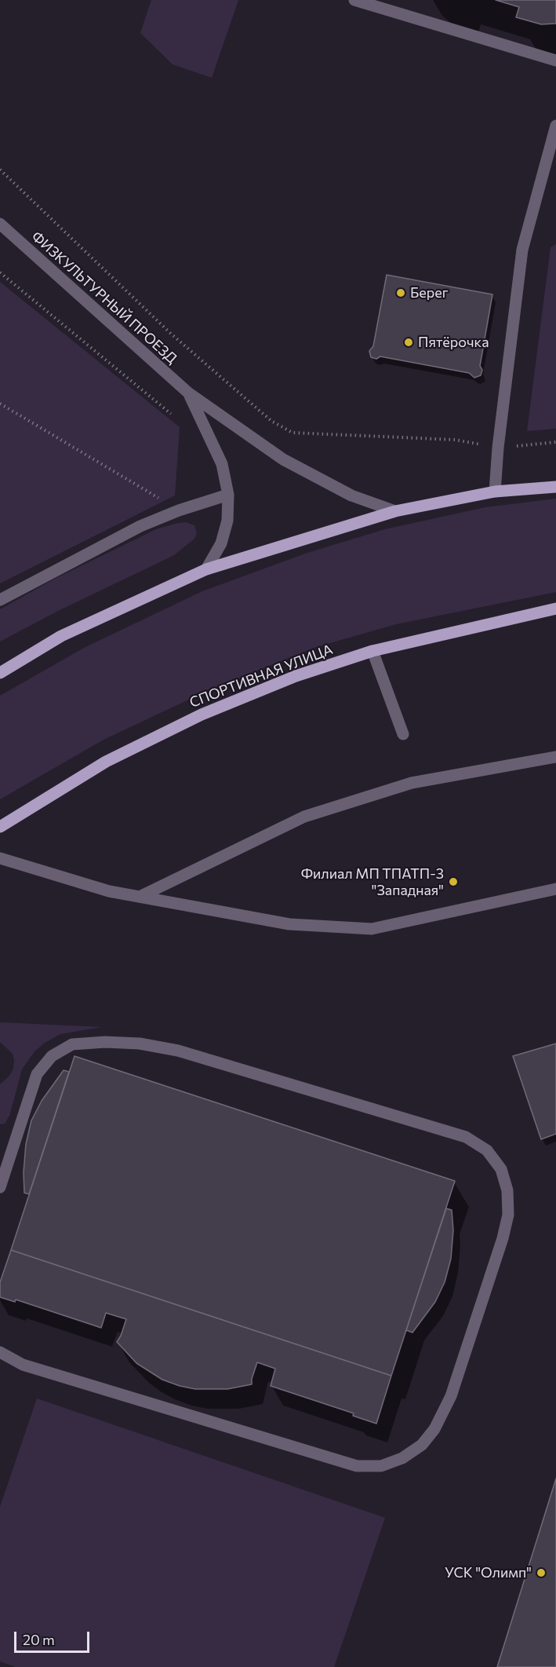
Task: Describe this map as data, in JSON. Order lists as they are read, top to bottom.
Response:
{
  "streets": {
    "main road": ["СПОРТИВНАЯ УЛИЦА"],
    "street": ["ФИЗКУЛЬТУРНЫЙ ПРОЕЗД"]
  },
  "places": [
    "Берег",
    "Пятёрочка",
    "Филиал МП ТПАТП-3 \"Западная\"",
    "УСК \"Олимп\""
  ],
  "scale_bar": "20 m"
}
